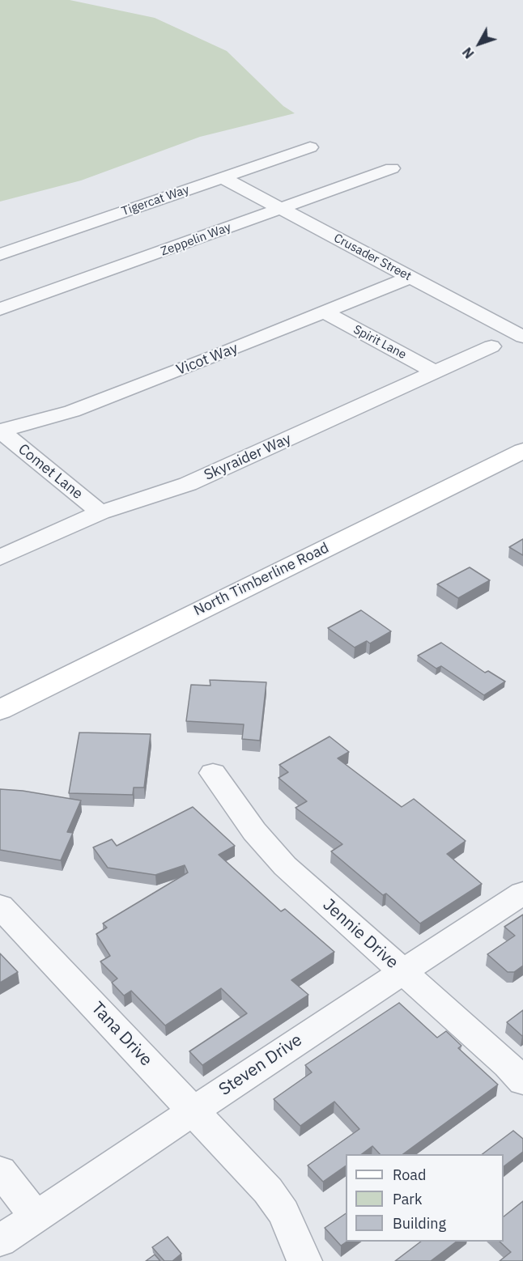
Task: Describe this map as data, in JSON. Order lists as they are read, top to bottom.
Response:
{
  "streets": {
    "main road": ["North Timberline Road"],
    "street": [
      "Tigercat Way",
      "Zeppelin Way",
      "Crusader Street",
      "Spirit Lane",
      "Vicot Way",
      "Skyraider Way",
      "Comet Lane",
      "Jennie Drive",
      "Tana Drive",
      "Steven Drive"
    ]
  },
  "crossings": [
    ["Tigercat Way", "Crusader Street"],
    ["Zeppelin Way", "Crusader Street"],
    ["Crusader Street", "Vicot Way"],
    ["Spirit Lane", "Vicot Way"],
    ["Spirit Lane", "Skyraider Way"],
    ["Vicot Way", "Comet Lane"],
    ["Skyraider Way", "Comet Lane"],
    ["Jennie Drive", "Steven Drive"],
    ["Tana Drive", "Steven Drive"]
  ],
  "legend": ["Road", "Park", "Building"],
  "north": "bottom left"
}
